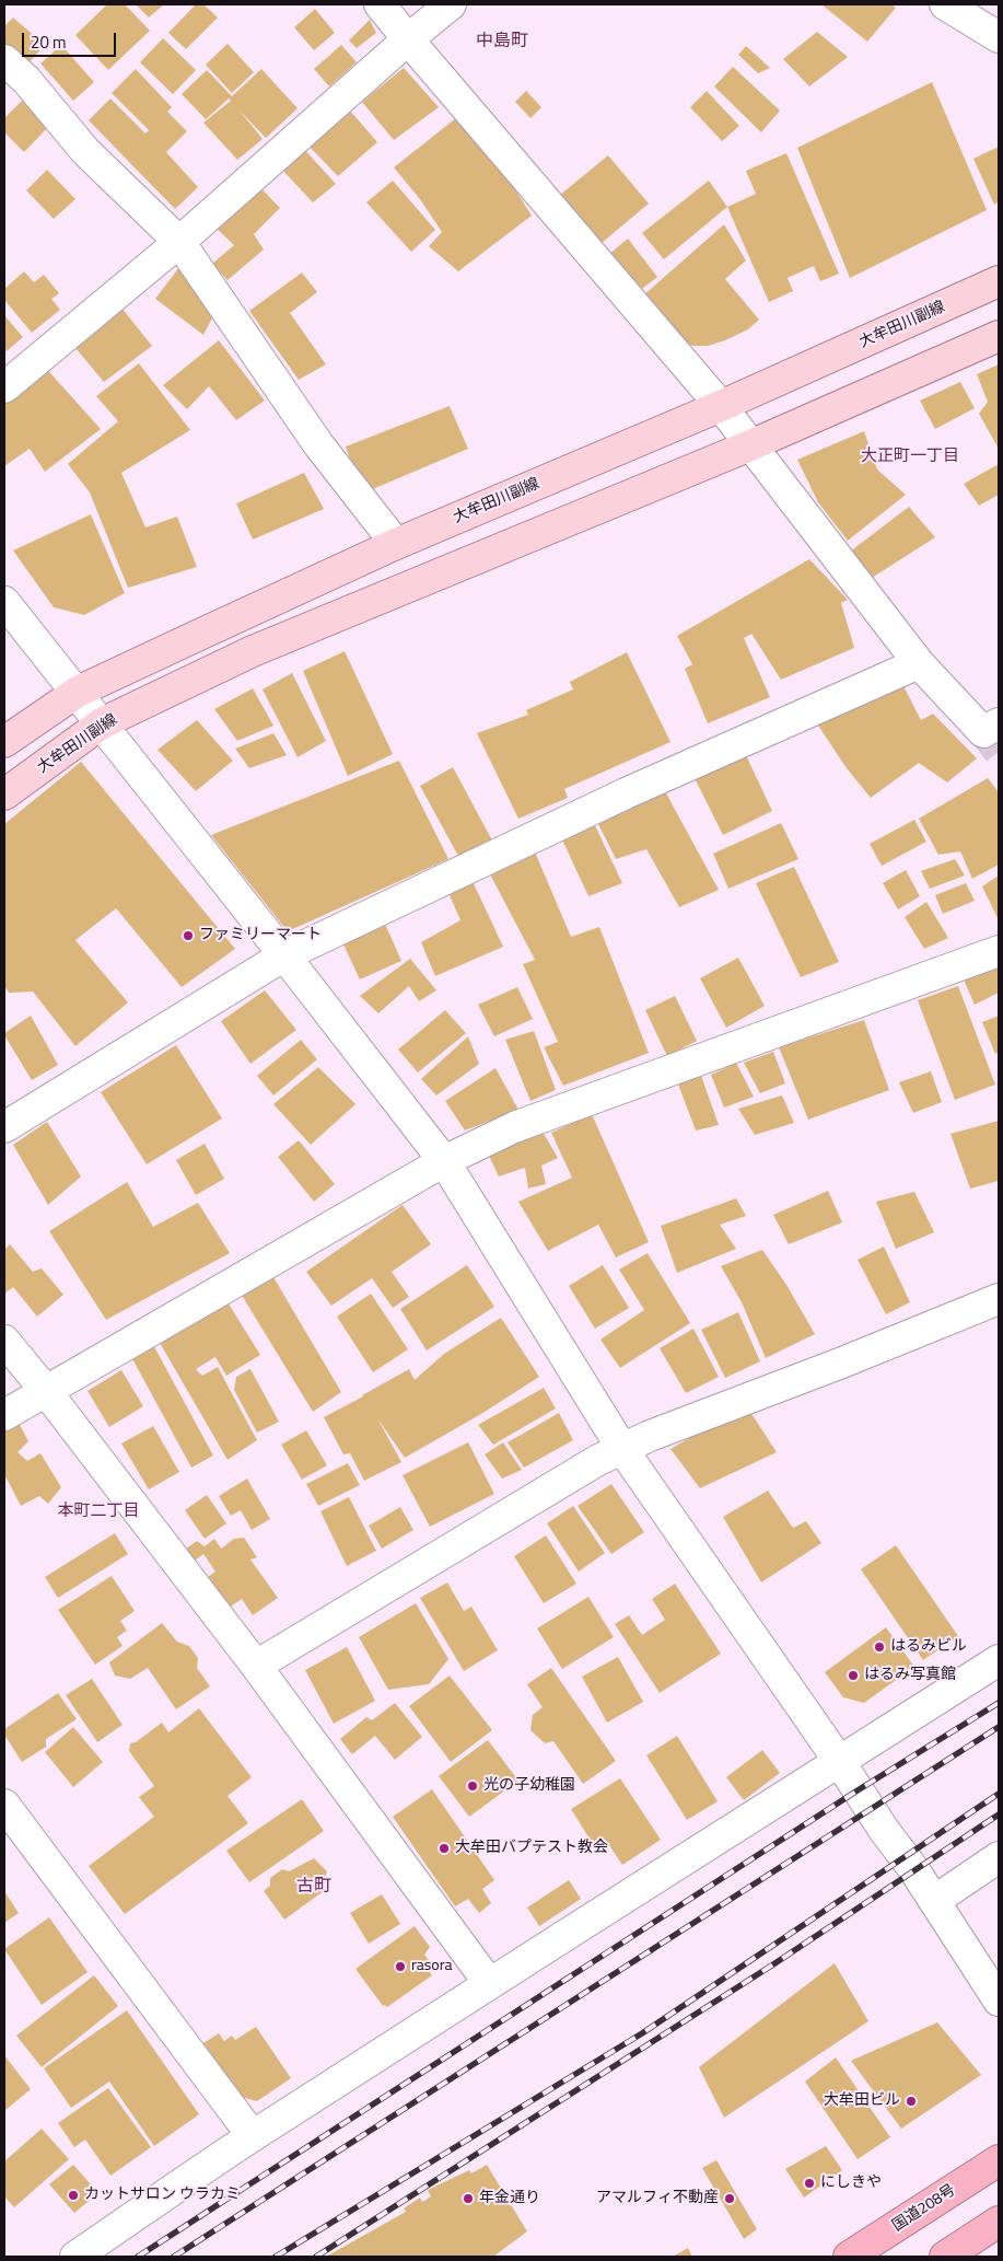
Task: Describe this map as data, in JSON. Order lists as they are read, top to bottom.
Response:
{
  "streets": {
    "highway": ["国道208号"],
    "main road": ["大牟田川副線"]
  },
  "districts": [
    "中島町",
    "大正町一丁目",
    "本町二丁目",
    "古町"
  ],
  "places": [
    "ファミリーマート",
    "はるみビル",
    "はるみ写真館",
    "光の子幼稚園",
    "大牟田バプテスト教会",
    "rasora",
    "大牟田ビル",
    "にしきや",
    "カットサロン ウラカミ",
    "年金通り",
    "アマルフィ不動産"
  ],
  "scale_bar": "20 m"
}
